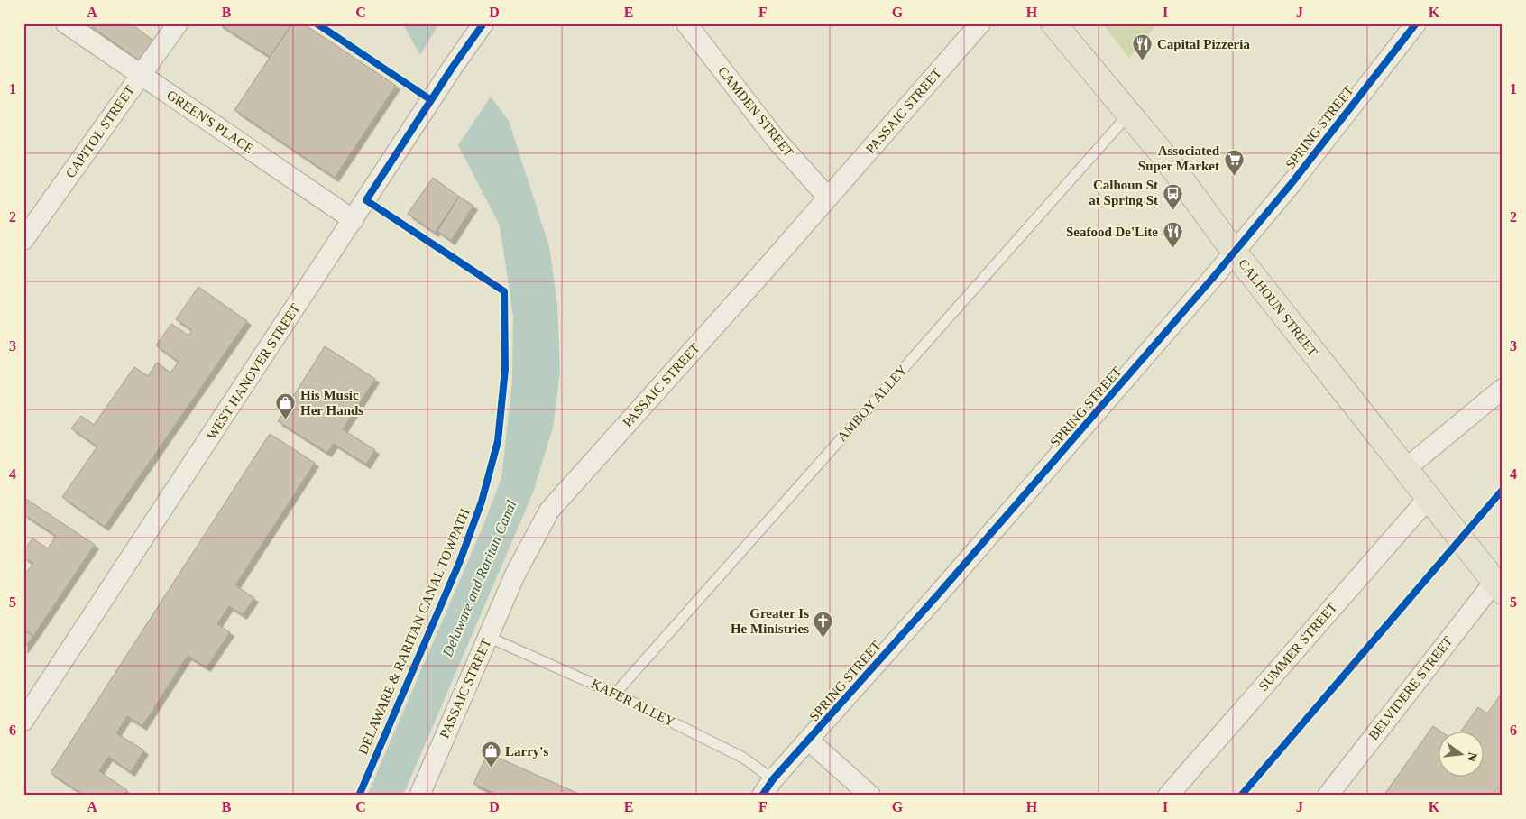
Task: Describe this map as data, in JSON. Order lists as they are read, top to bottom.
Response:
{
  "streets": {
    "main road": ["CALHOUN STREET"],
    "street": [
      "PASSAIC STREET",
      "CAMDEN STREET",
      "GREEN'S PLACE",
      "SPRING STREET",
      "CAPITOL STREET",
      "WEST HANOVER STREET",
      "SUMMER STREET",
      "BELVIDERE STREET"
    ],
    "lane": ["AMBOY ALLEY", "KAFER ALLEY"],
    "cycle path": ["DELAWARE & RARITAN CANAL TOWPATH"]
  },
  "crossings": [
    ["PASSAIC STREET", "CAMDEN STREET"],
    ["PASSAIC STREET", "KAFER ALLEY"],
    ["GREEN'S PLACE", "CAPITOL STREET"],
    ["GREEN'S PLACE", "WEST HANOVER STREET"],
    ["SPRING STREET", "CALHOUN STREET"],
    ["SPRING STREET", "KAFER ALLEY"],
    ["CALHOUN STREET", "AMBOY ALLEY"],
    ["CALHOUN STREET", "SUMMER STREET"],
    ["CALHOUN STREET", "BELVIDERE STREET"],
    ["AMBOY ALLEY", "KAFER ALLEY"]
  ],
  "water": ["Delaware and Raritan Canal"],
  "places": {
    "restaurant": ["Capital Pizzeria", "Seafood De'Lite"],
    "supermarket": ["Associated Super Market"],
    "bus stop": ["Calhoun St at Spring St"],
    "shop": ["His Music Her Hands", "Larry's"],
    "church": ["Greater Is He Ministries"]
  },
  "north": "right",
  "grid": {
    "columns": [
      "A",
      "B",
      "C",
      "D",
      "E",
      "F",
      "G",
      "H",
      "I",
      "J",
      "K"
    ],
    "rows": [
      "1",
      "2",
      "3",
      "4",
      "5",
      "6"
    ]
  }
}
